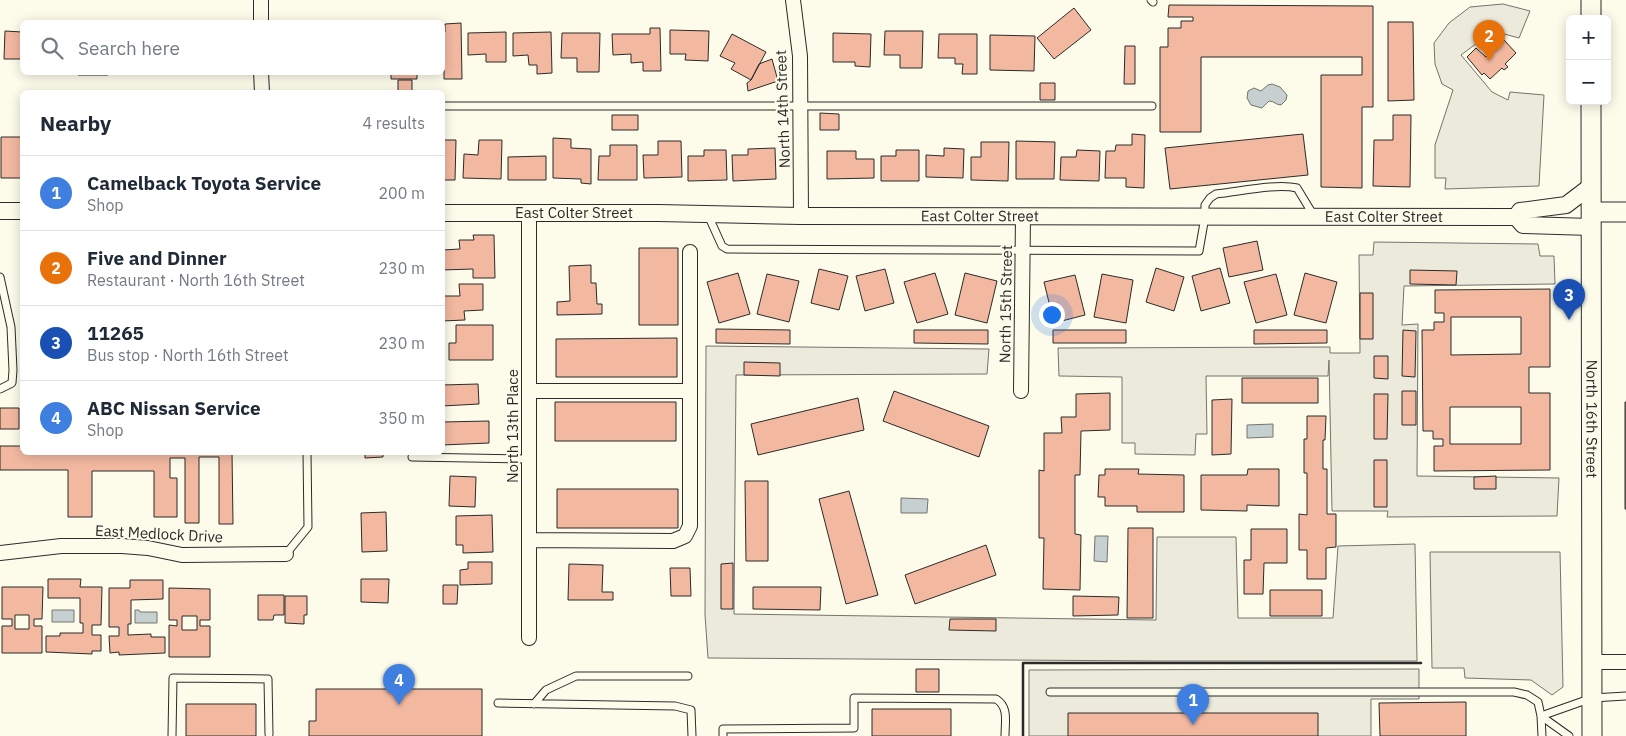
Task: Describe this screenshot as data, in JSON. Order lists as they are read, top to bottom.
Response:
{
  "streets": {
    "main road": ["East Colter Street", "North 16th Street"],
    "street": [
      "North 14th Street",
      "North 15th Street",
      "North 13th Place",
      "East Medlock Drive"
    ]
  },
  "crossings": [
    ["North 14th Street", "East Colter Street"],
    ["East Colter Street", "North 15th Street"],
    ["East Colter Street", "North 16th Street"],
    ["East Colter Street", "North 13th Place"]
  ],
  "page": {
    "map_buttons": ["+", "−"],
    "pins": [
      "2",
      "3",
      "4",
      "1"
    ],
    "search": "Search here",
    "heading": ["Nearby", "4 results"],
    "list": [
      {
        "mark": "1",
        "name": "Camelback Toyota Service",
        "note": "Shop",
        "value": "200 m"
      },
      {
        "mark": "2",
        "name": "Five and Dinner",
        "note": "Restaurant · North 16th Street",
        "value": "230 m"
      },
      {
        "mark": "3",
        "name": "11265",
        "note": "Bus stop · North 16th Street",
        "value": "230 m"
      },
      {
        "mark": "4",
        "name": "ABC Nissan Service",
        "note": "Shop",
        "value": "350 m"
      }
    ]
  }
}
